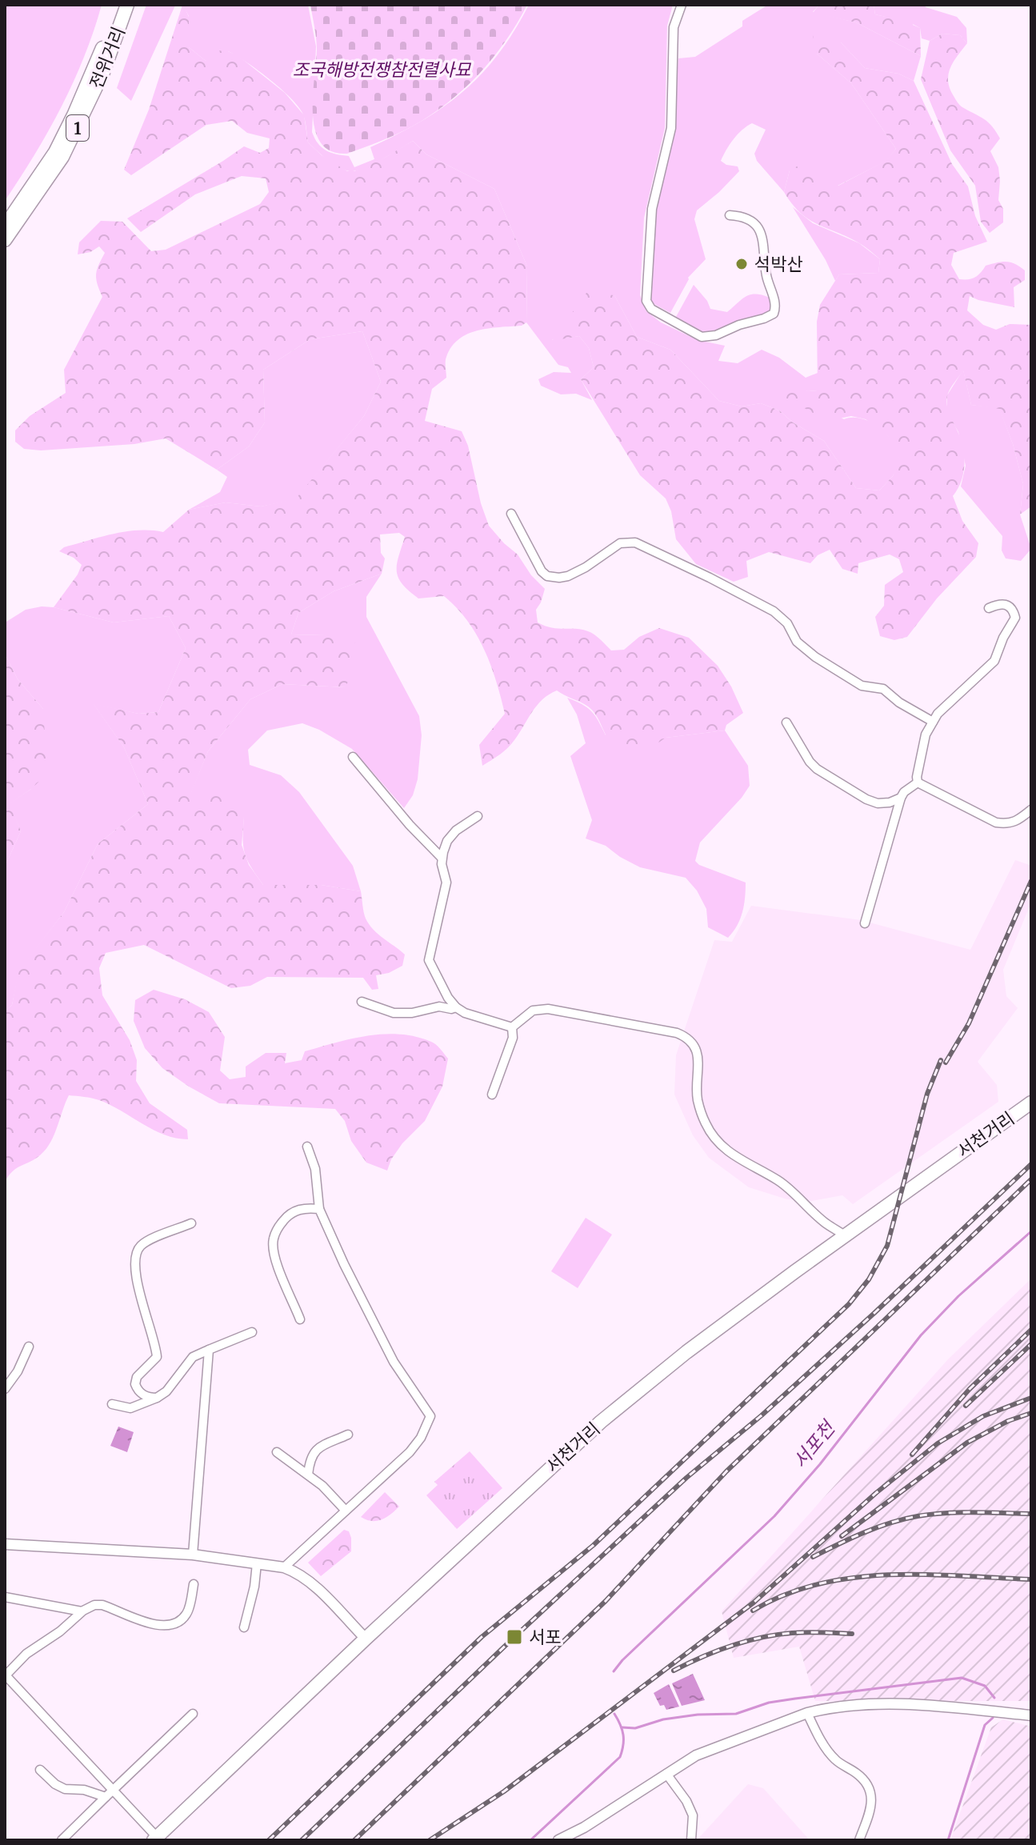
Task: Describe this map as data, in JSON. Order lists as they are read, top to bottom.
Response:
{
  "streets": {
    "main road": ["전위거리", "1", "서천거리"]
  },
  "water": ["서포천"],
  "parks": ["조국해방전쟁참전렬사묘"],
  "places": {
    "other": ["석박산"],
    "transit": ["서포"]
  }
}
